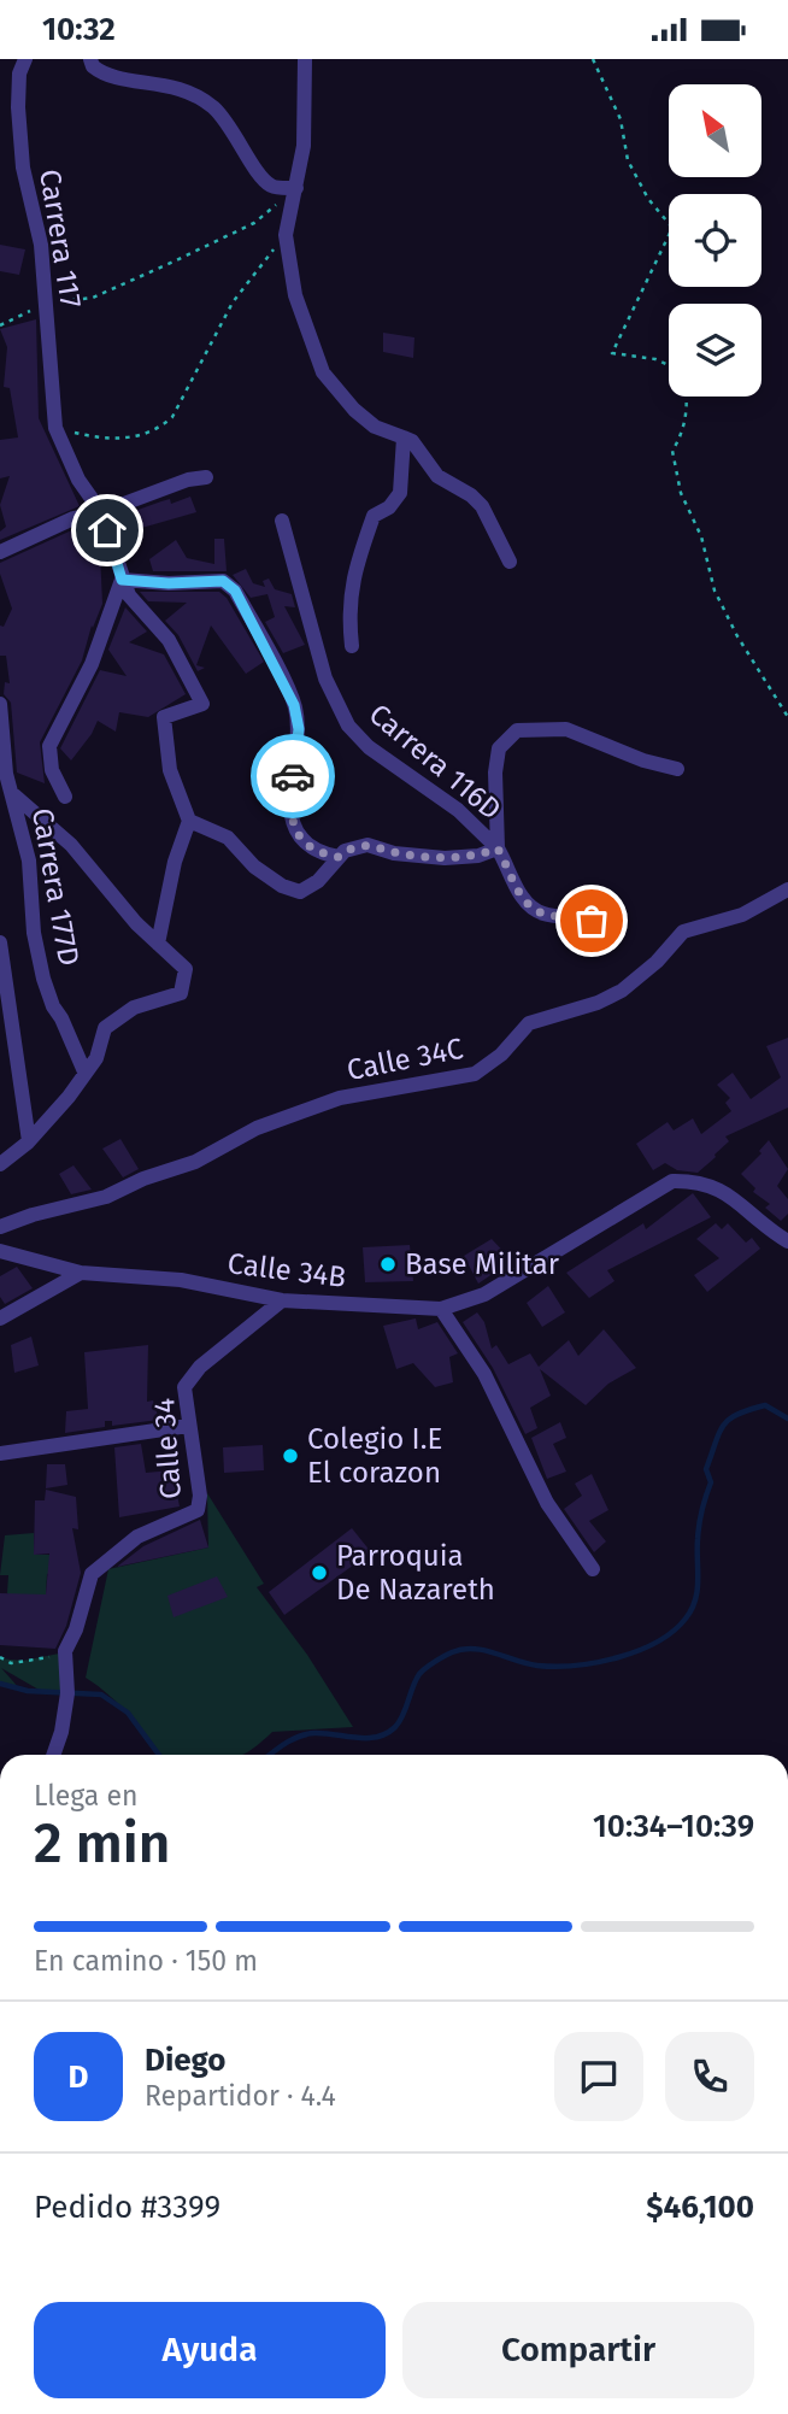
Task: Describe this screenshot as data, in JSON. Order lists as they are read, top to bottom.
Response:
{
  "streets": {
    "street": [
      "Carrera 117",
      "Carrera 116D",
      "Carrera 177D",
      "Calle 34C",
      "Calle 34B",
      "Calle 34"
    ]
  },
  "crossings": [
    ["Calle 34B", "Calle 34"]
  ],
  "places": ["Base Militar", "Colegio I.E El corazon", "Parroquia De Nazareth"],
  "north": "top left",
  "page": {
    "status": "10:32",
    "heading": ["2 min", "Llega en", "10:34–10:39"],
    "panel": [
      "Diego",
      "Repartidor · 4.4",
      "Pedido #3399",
      "$46,100"
    ],
    "bar": "En camino · 150 m",
    "round": "D",
    "buttons": ["Ayuda", "Compartir"]
  }
}
